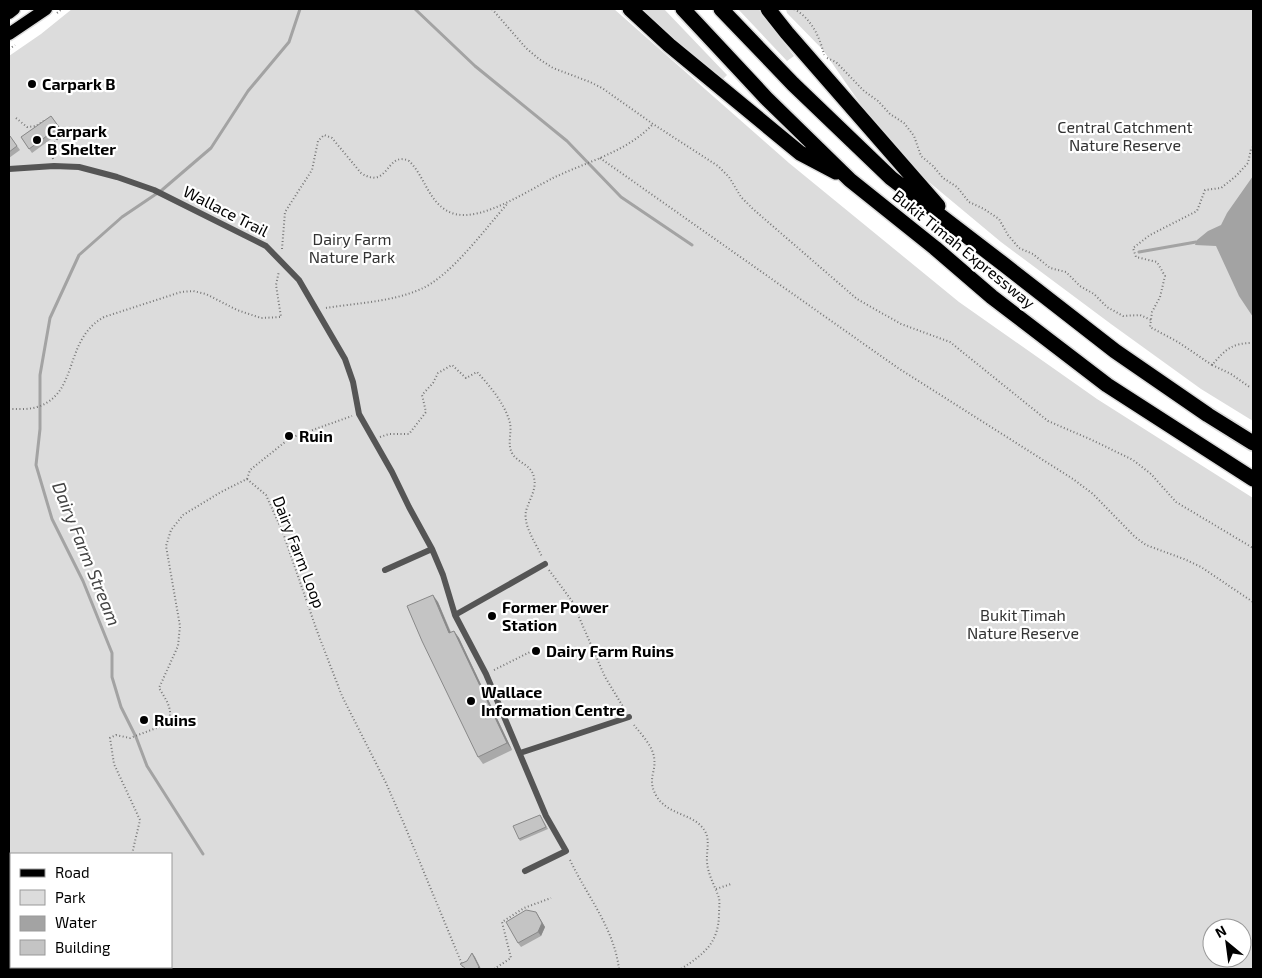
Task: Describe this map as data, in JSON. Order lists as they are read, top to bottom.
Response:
{
  "streets": {
    "highway": ["Bukit Timah Expressway"],
    "lane": ["Wallace Trail"],
    "path": ["Dairy Farm Loop"]
  },
  "water": ["Dairy Farm Stream"],
  "parks": ["Central Catchment Nature Reserve", "Dairy Farm Nature Park", "Bukit Timah Nature Reserve"],
  "places": [
    "Carpark B",
    "Carpark B Shelter",
    "Ruin",
    "Former Power Station",
    "Dairy Farm Ruins",
    "Wallace Information Centre",
    "Ruins"
  ],
  "legend": [
    "Road",
    "Park",
    "Water",
    "Building"
  ],
  "north": "top left"
}
